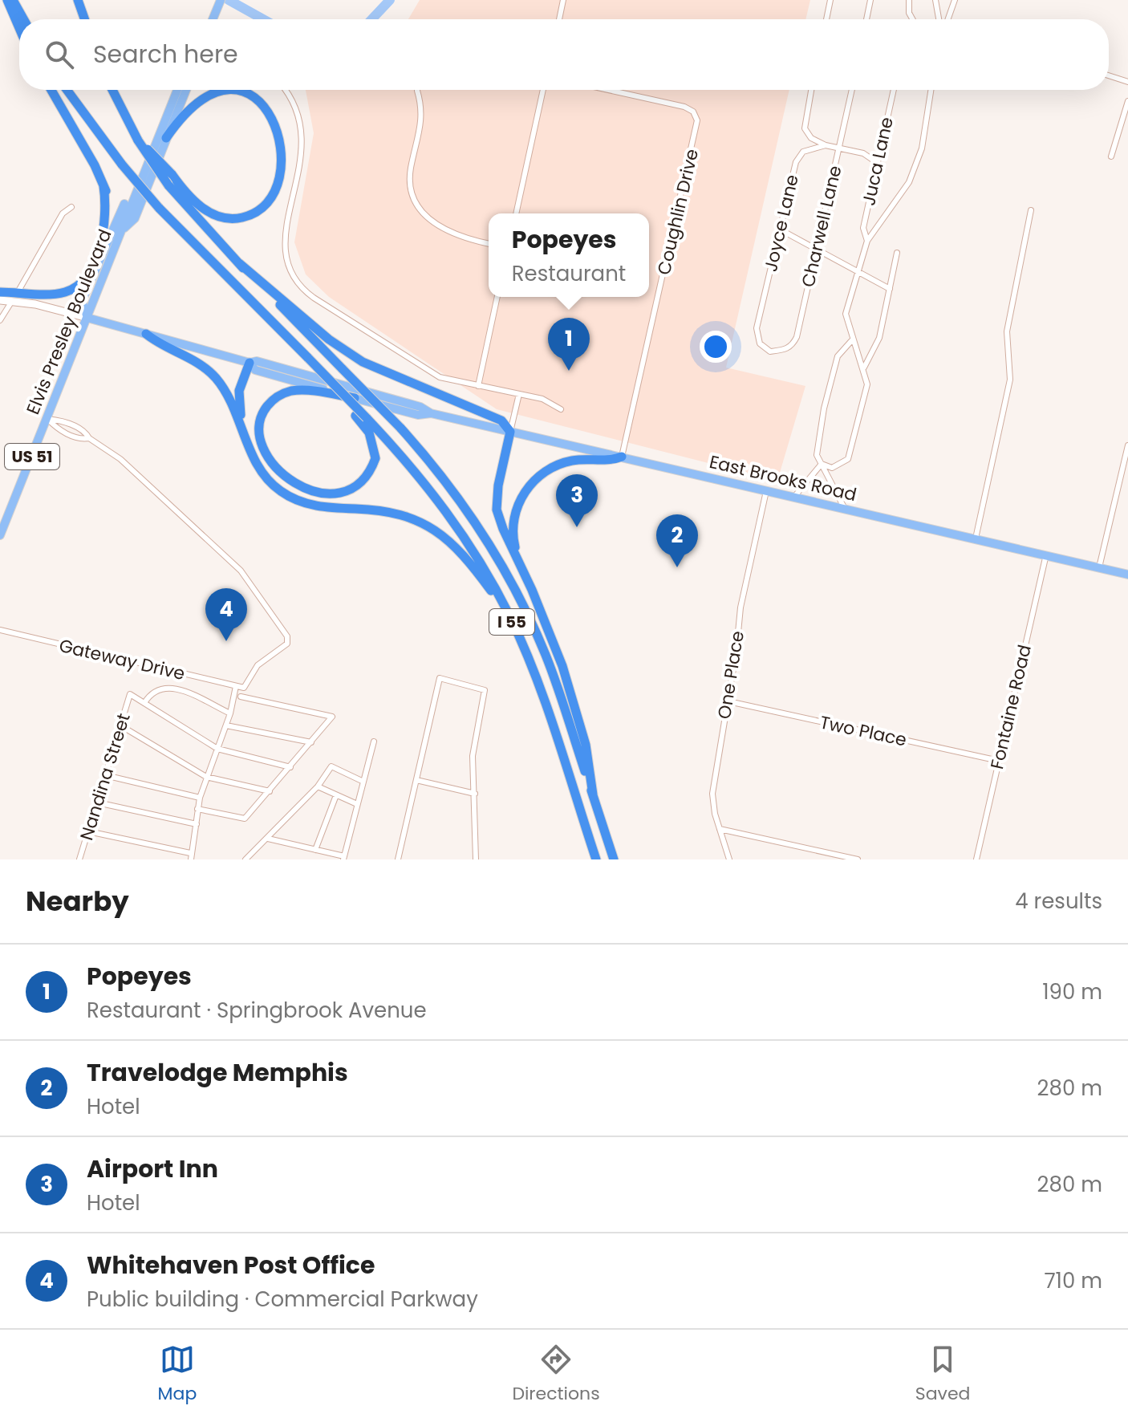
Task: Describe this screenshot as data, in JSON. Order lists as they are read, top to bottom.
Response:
{
  "streets": {
    "highway": ["I 55"],
    "main road": ["Elvis Presley Boulevard", "US 51", "East Brooks Road"],
    "street": [
      "Juca Lane",
      "Coughlin Drive",
      "Joyce Lane",
      "Charwell Lane",
      "Gateway Drive",
      "One Place",
      "Fontaine Road",
      "Two Place",
      "Nandina Street"
    ]
  },
  "crossings": [
    ["Coughlin Drive", "East Brooks Road"],
    ["Joyce Lane", "Charwell Lane"],
    ["Elvis Presley Boulevard", "East Brooks Road"],
    ["East Brooks Road", "One Place"],
    ["East Brooks Road", "Fontaine Road"],
    ["One Place", "Two Place"],
    ["Fontaine Road", "Two Place"]
  ],
  "page": {
    "search": "Search here",
    "popup": ["Popeyes", "Restaurant"],
    "pins": [
      "1",
      "3",
      "2",
      "4"
    ],
    "heading": ["Nearby", "4 results"],
    "list": [
      {
        "mark": "1",
        "name": "Popeyes",
        "note": "Restaurant · Springbrook Avenue",
        "value": "190 m"
      },
      {
        "mark": "2",
        "name": "Travelodge Memphis",
        "note": "Hotel",
        "value": "280 m"
      },
      {
        "mark": "3",
        "name": "Airport Inn",
        "note": "Hotel",
        "value": "280 m"
      },
      {
        "mark": "4",
        "name": "Whitehaven Post Office",
        "note": "Public building · Commercial Parkway",
        "value": "710 m"
      }
    ],
    "nav": ["Map", "Directions", "Saved"]
  }
}
